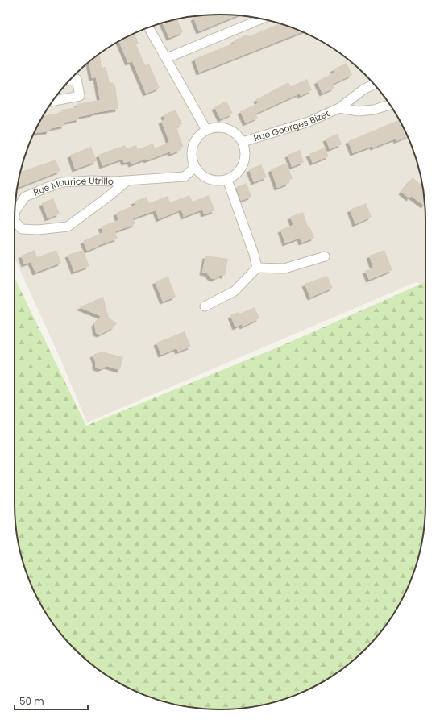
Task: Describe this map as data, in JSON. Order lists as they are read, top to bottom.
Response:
{
  "streets": {
    "street": ["Rue Georges Bizet", "Rue Maurice Utrillo"]
  },
  "crossings": [
    ["Rue Georges Bizet", "Rue Maurice Utrillo"]
  ],
  "scale_bar": "50 m"
}
